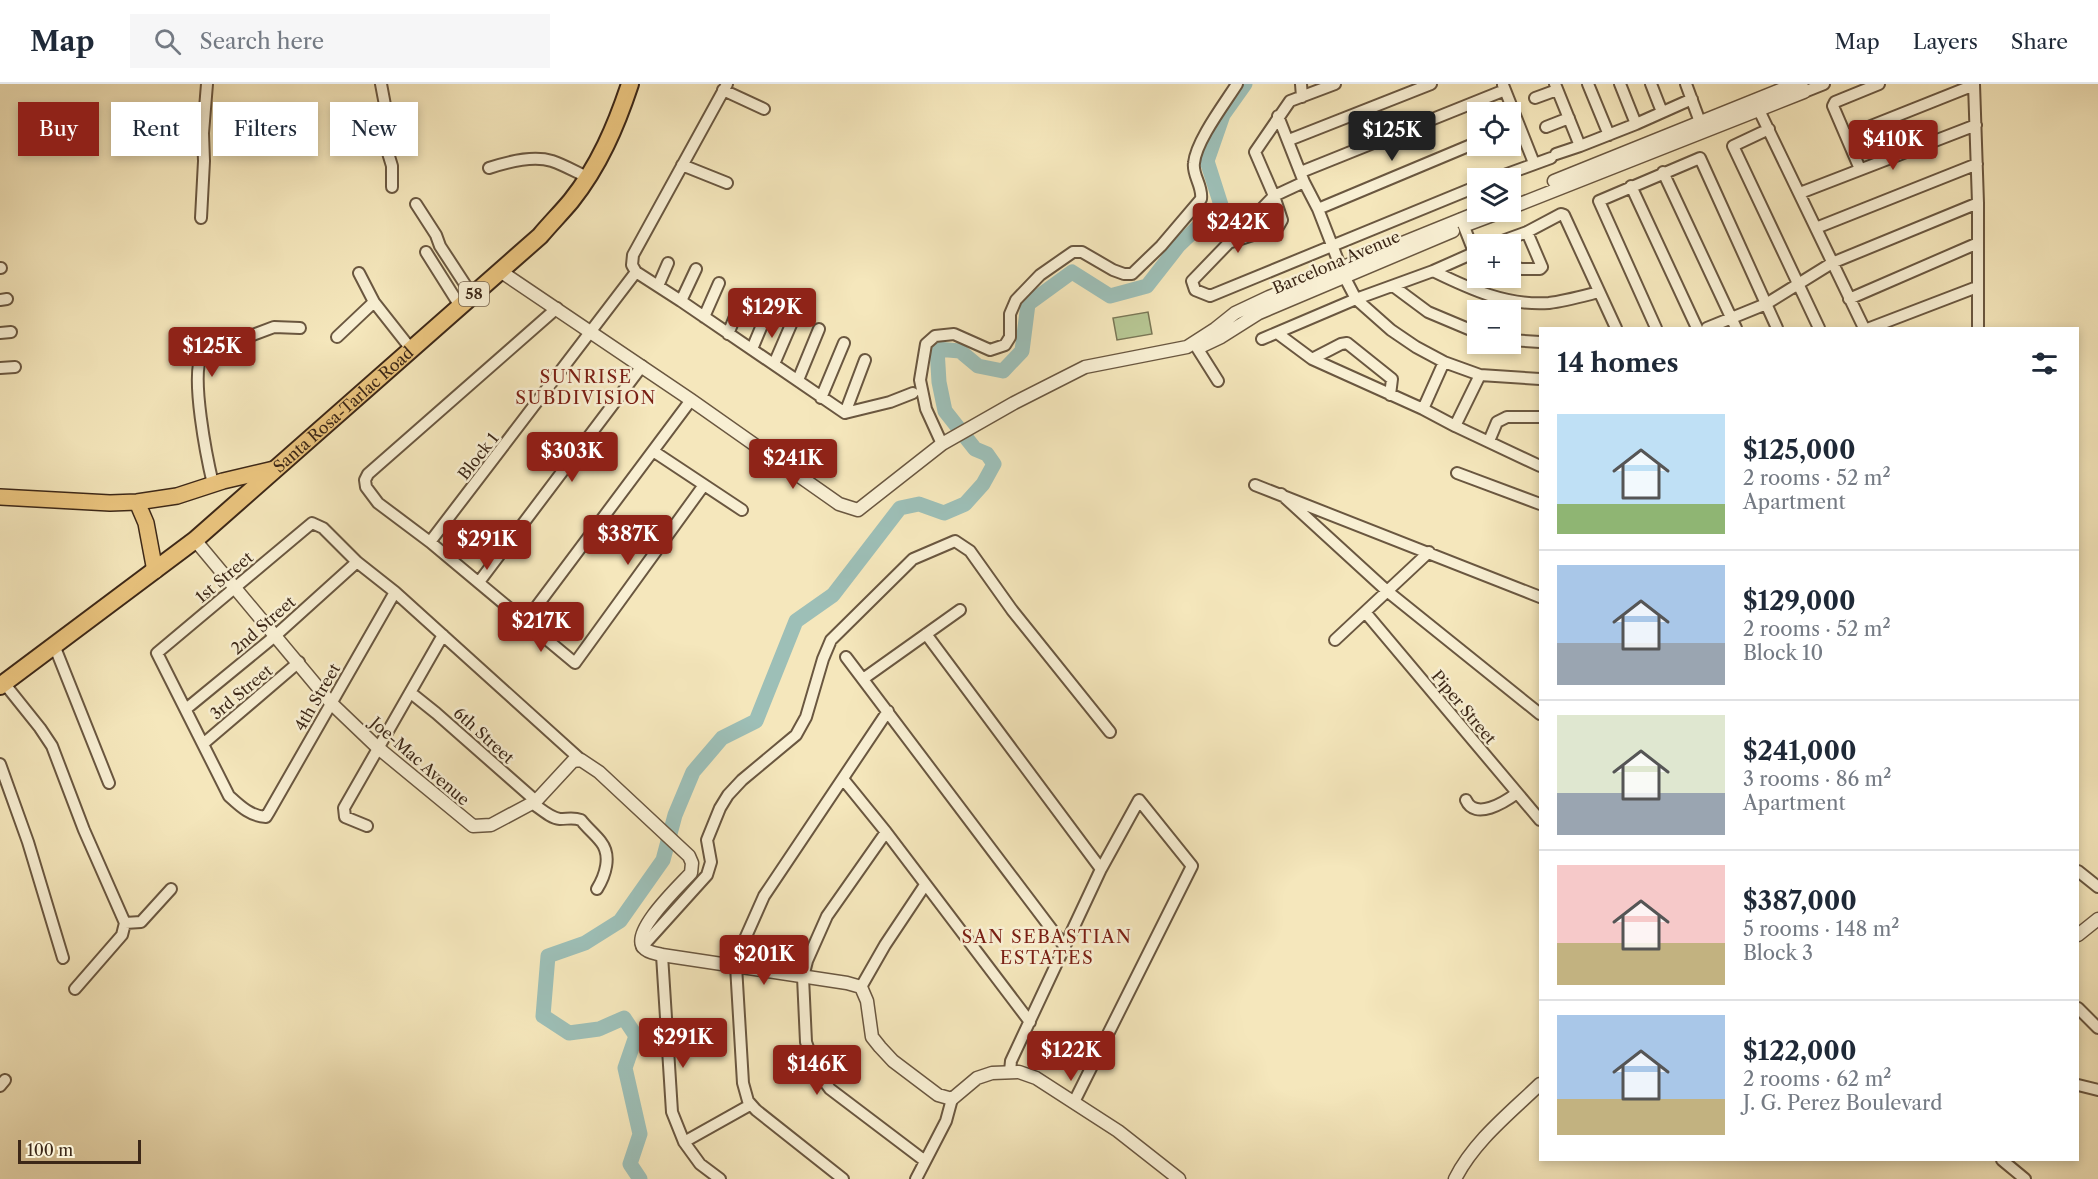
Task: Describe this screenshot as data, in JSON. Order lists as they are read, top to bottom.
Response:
{
  "streets": {
    "highway": ["58", "Santa Rosa-Tarlac Road"],
    "street": [
      "Barcelona Avenue",
      "Block 1",
      "1st Street",
      "2nd Street",
      "3rd Street",
      "4th Street",
      "Piper Street",
      "6th Street",
      "Joe-Mac Avenue"
    ]
  },
  "crossings": [
    ["Santa Rosa-Tarlac Road", "Joe-Mac Avenue"],
    ["1st Street", "2nd Street"],
    ["1st Street", "Joe-Mac Avenue"],
    ["2nd Street", "Joe-Mac Avenue"],
    ["3rd Street", "4th Street"],
    ["3rd Street", "Joe-Mac Avenue"],
    ["4th Street", "Joe-Mac Avenue"],
    ["6th Street", "Joe-Mac Avenue"]
  ],
  "districts": ["SUNRISE SUBDIVISION", "SAN SEBASTIAN ESTATES"],
  "scale_bar": "100 m",
  "page": {
    "header": "Map",
    "search": "Search here",
    "nav": ["Map", "Layers", "Share"],
    "map_buttons": ["+", "−"],
    "chip": [
      "Buy",
      "Rent",
      "Filters",
      "New"
    ],
    "price": [
      "$125K",
      "$410K",
      "$242K",
      "$129K",
      "$125K",
      "$303K",
      "$241K",
      "$387K",
      "$291K",
      "$217K",
      "$201K",
      "$291K",
      "$122K",
      "$146K"
    ],
    "heading": "14 homes",
    "list": [
      {
        "name": "$125,000",
        "note": "2 rooms · 52 m² · Apartment"
      },
      {
        "name": "$129,000",
        "note": "2 rooms · 52 m² · Block 10"
      },
      {
        "name": "$241,000",
        "note": "3 rooms · 86 m² · Apartment"
      },
      {
        "name": "$387,000",
        "note": "5 rooms · 148 m² · Block 3"
      },
      {
        "name": "$122,000",
        "note": "2 rooms · 62 m² · J. G. Perez Boulevard"
      }
    ],
    "scale": "100 m"
  }
}
